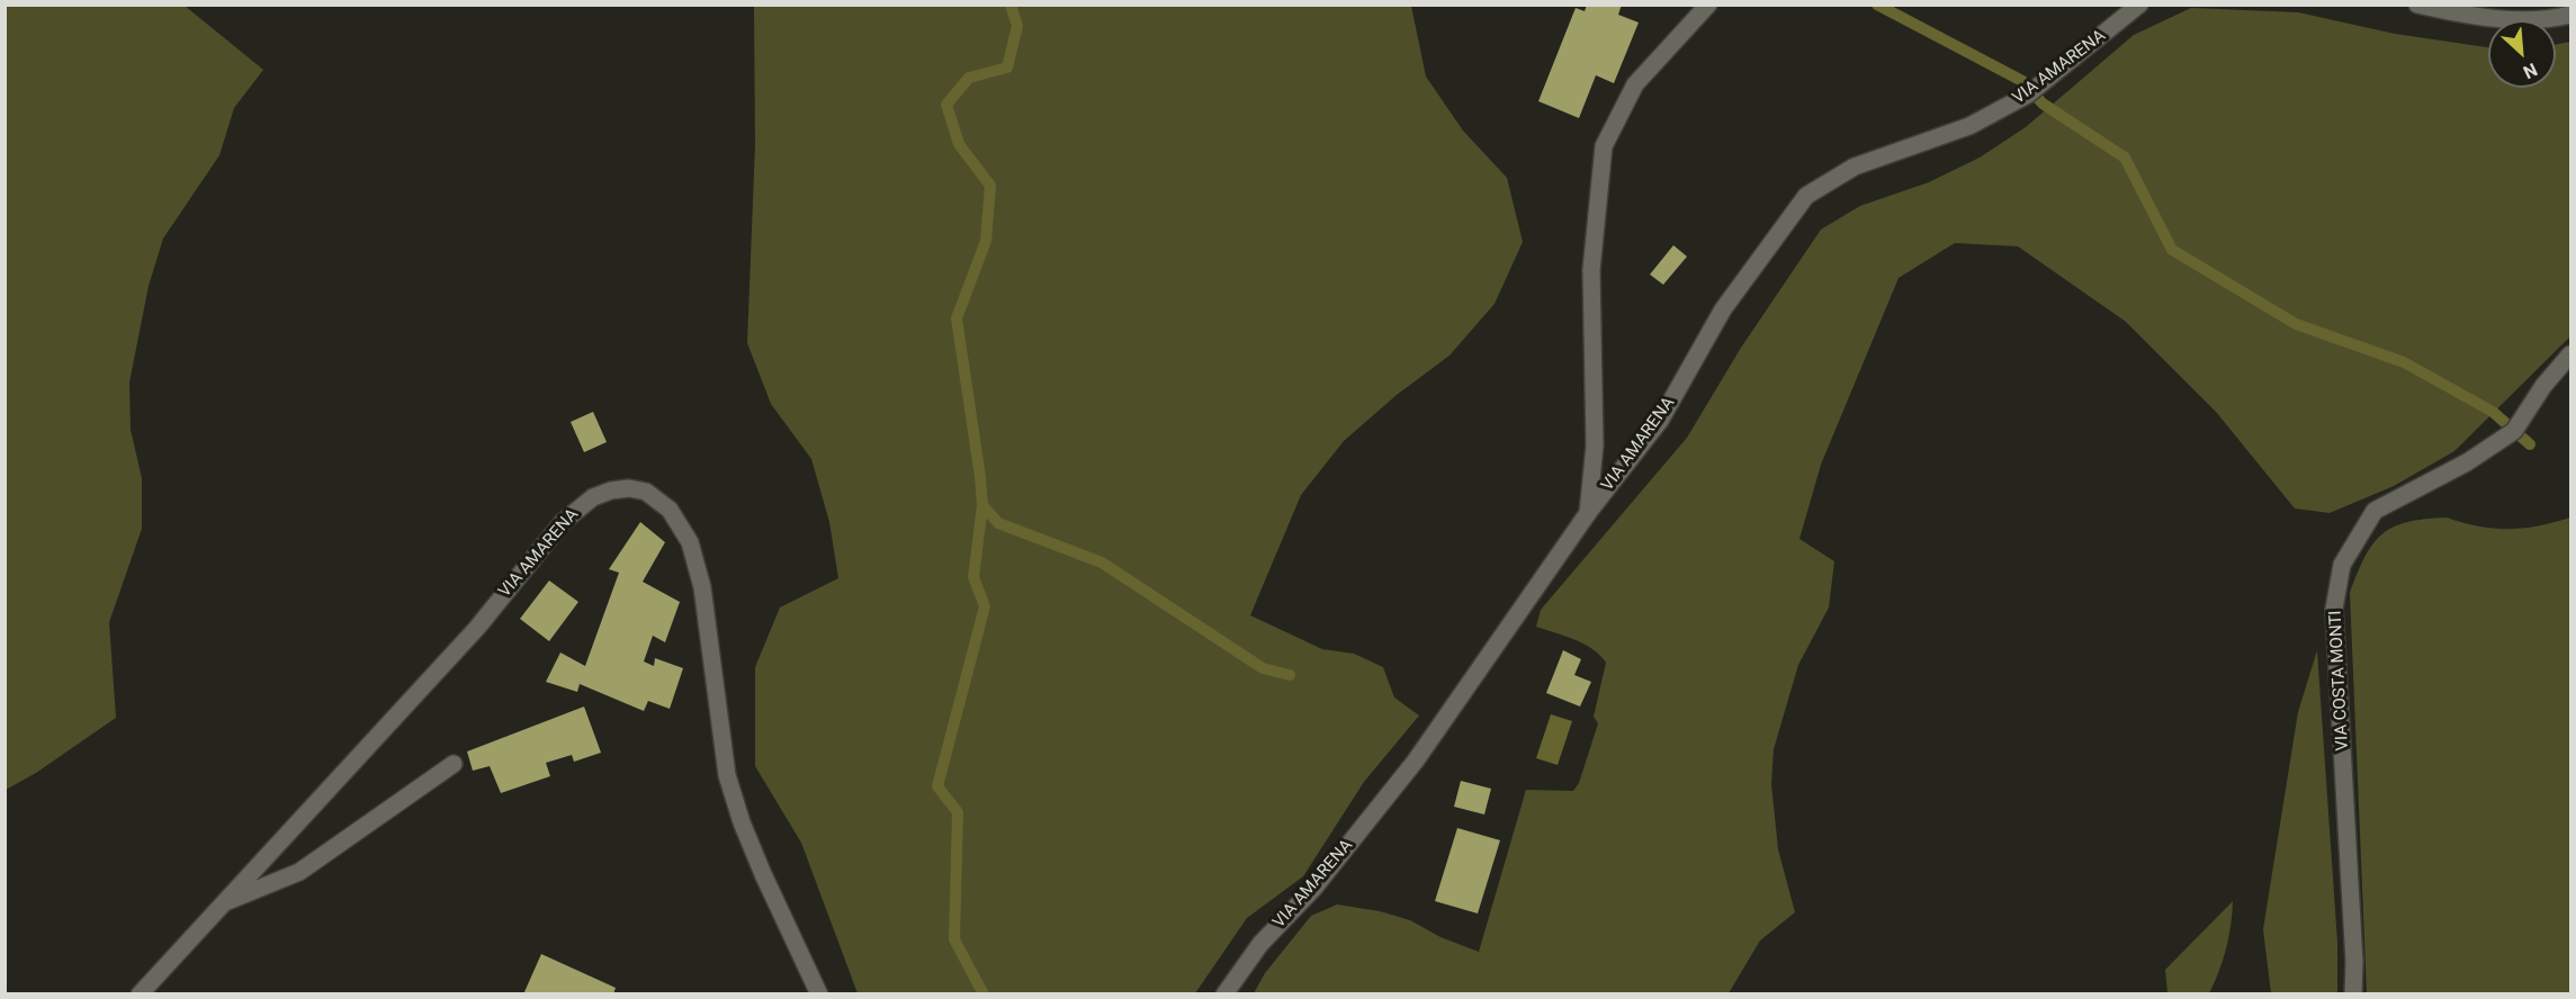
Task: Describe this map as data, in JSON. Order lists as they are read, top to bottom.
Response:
{
  "streets": {
    "street": ["VIA AMARENA", "VIA COSTA MONTI"]
  },
  "north": "bottom right"
}
